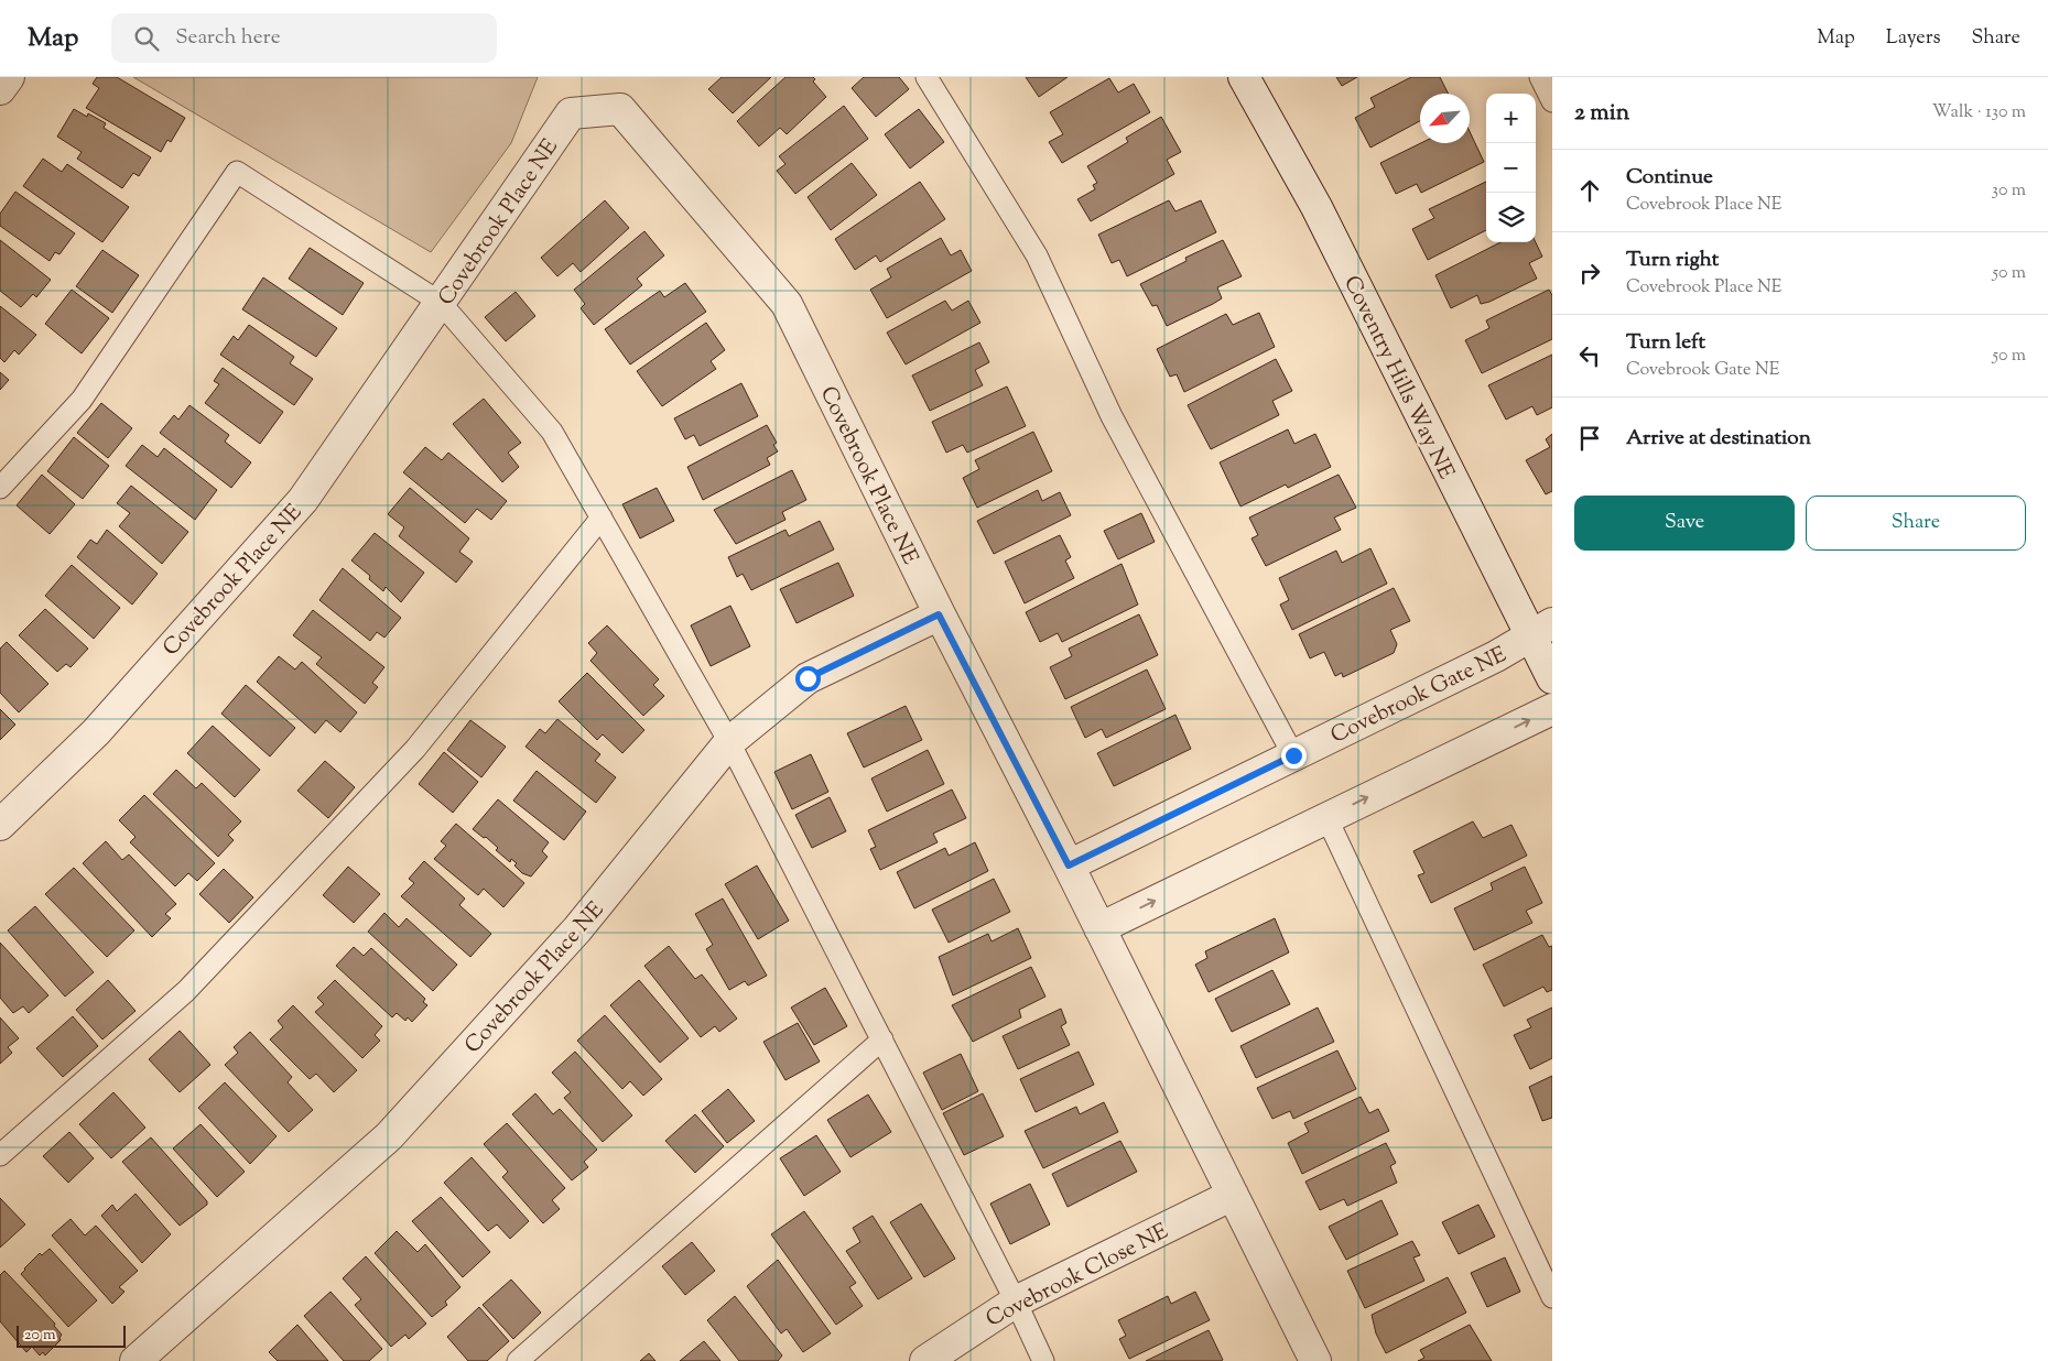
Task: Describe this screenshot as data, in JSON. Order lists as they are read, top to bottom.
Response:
{
  "streets": {
    "street": [
      "Covebrook Place NE",
      "Coventry Hills Way NE",
      "Covebrook Gate NE",
      "Covebrook Close NE"
    ]
  },
  "crossings": [
    ["Covebrook Place NE", "Covebrook Gate NE"],
    ["Coventry Hills Way NE", "Covebrook Gate NE"]
  ],
  "scale_bar": "20 m",
  "north": "bottom left",
  "page": {
    "header": "Map",
    "search": "Search here",
    "nav": ["Map", "Layers", "Share"],
    "heading": ["2 min", "Walk · 130 m"],
    "map_buttons": ["+", "−"],
    "list": [
      ["Continue", "Covebrook Place NE", "30 m"],
      ["Turn right", "Covebrook Place NE", "50 m"],
      ["Turn left", "Covebrook Gate NE", "50 m"],
      "Arrive at destination"
    ],
    "buttons": ["Save", "Share"],
    "scale": "20 m"
  }
}
